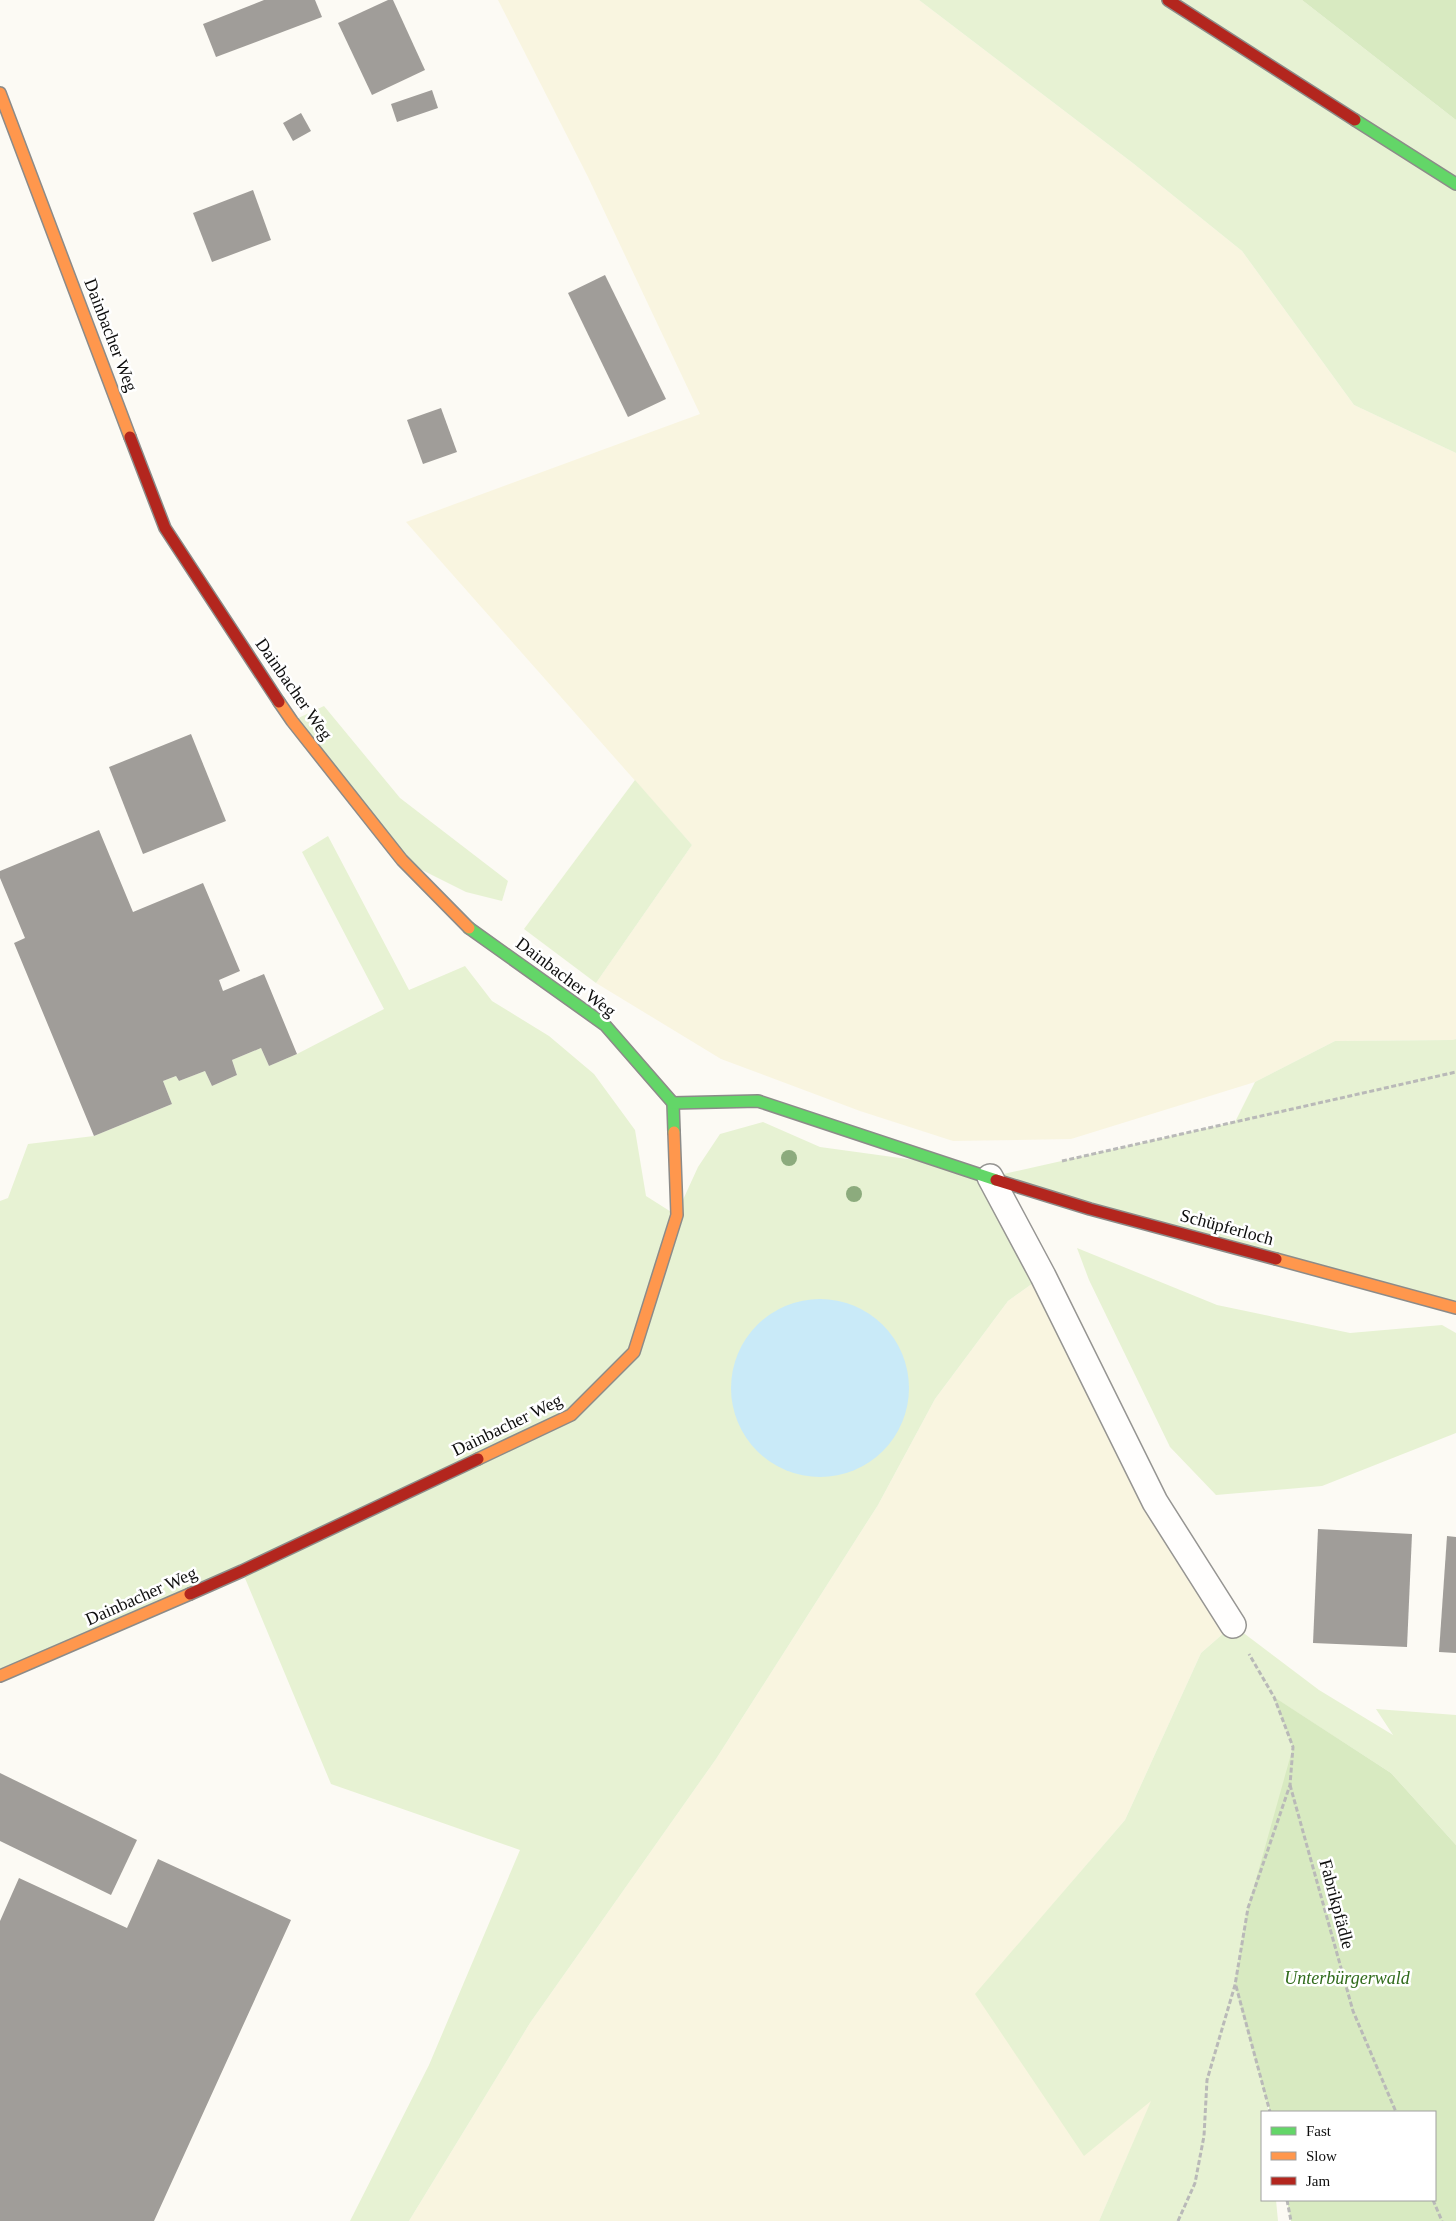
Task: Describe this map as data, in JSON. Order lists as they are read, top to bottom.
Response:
{
  "streets": {
    "street": ["Dainbacher Weg", "Schüpferloch"],
    "path": ["Fabrikpfädle"]
  },
  "crossings": [
    ["Dainbacher Weg", "Schüpferloch"]
  ],
  "parks": ["Unterbürgerwald"],
  "legend": ["Fast", "Slow", "Jam"]
}
